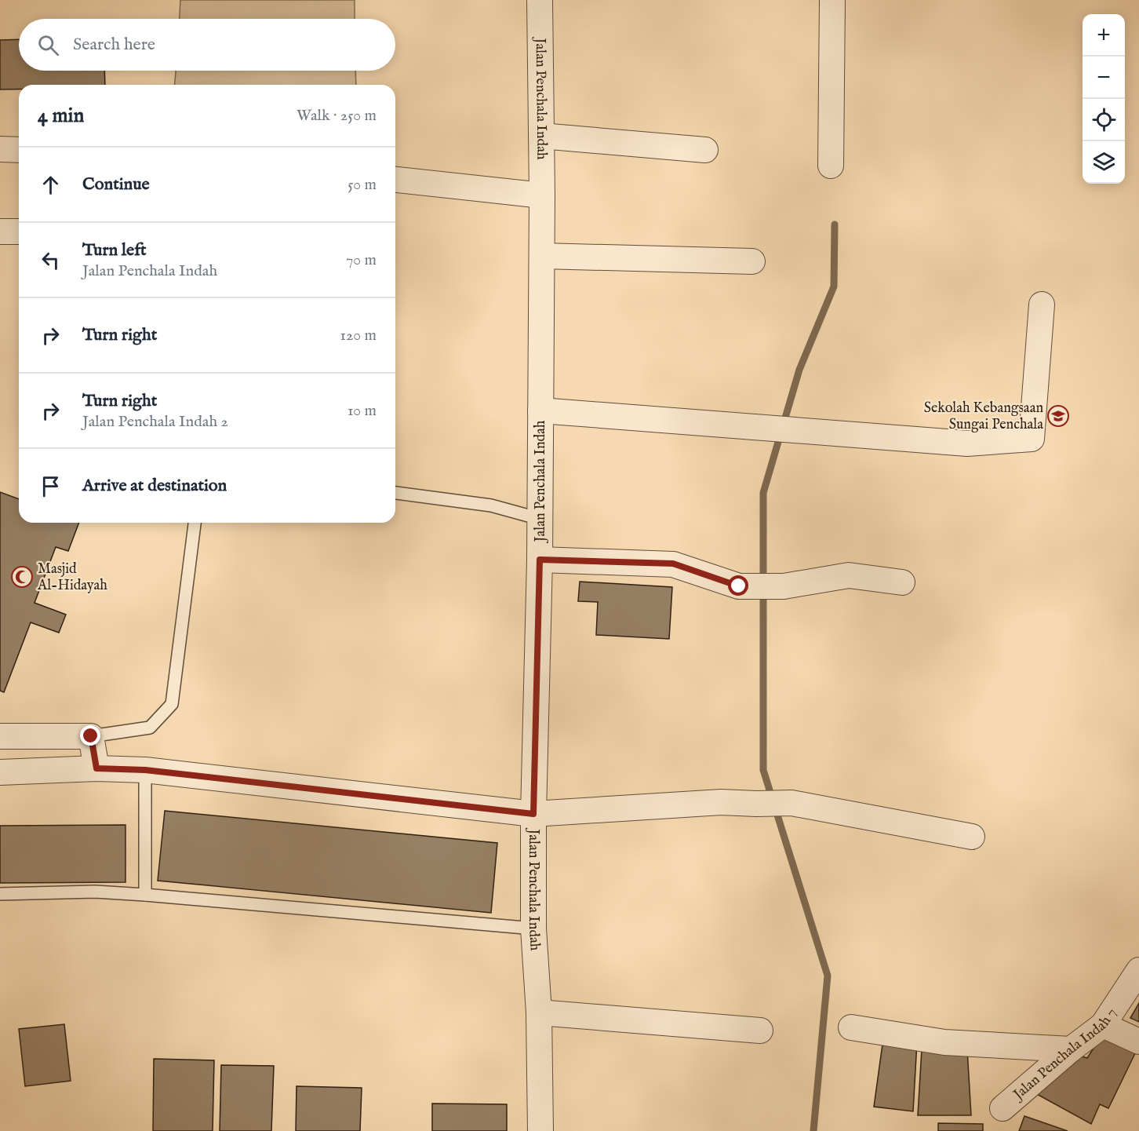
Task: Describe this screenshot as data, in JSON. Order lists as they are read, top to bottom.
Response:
{
  "streets": {
    "street": ["Jalan Penchala Indah", "Jalan Penchala Indah 7"]
  },
  "places": {
    "school or university": ["Sekolah Kebangsaan Sungai Penchala"],
    "mosque": ["Masjid Al-Hidayah"]
  },
  "page": {
    "map_buttons": ["+", "−"],
    "search": "Search here",
    "heading": ["4 min", "Walk · 250 m"],
    "list": [
      ["Continue", "50 m"],
      ["Turn left", "Jalan Penchala Indah", "70 m"],
      ["Turn right", "120 m"],
      ["Turn right", "Jalan Penchala Indah 2", "10 m"],
      "Arrive at destination"
    ]
  }
}
